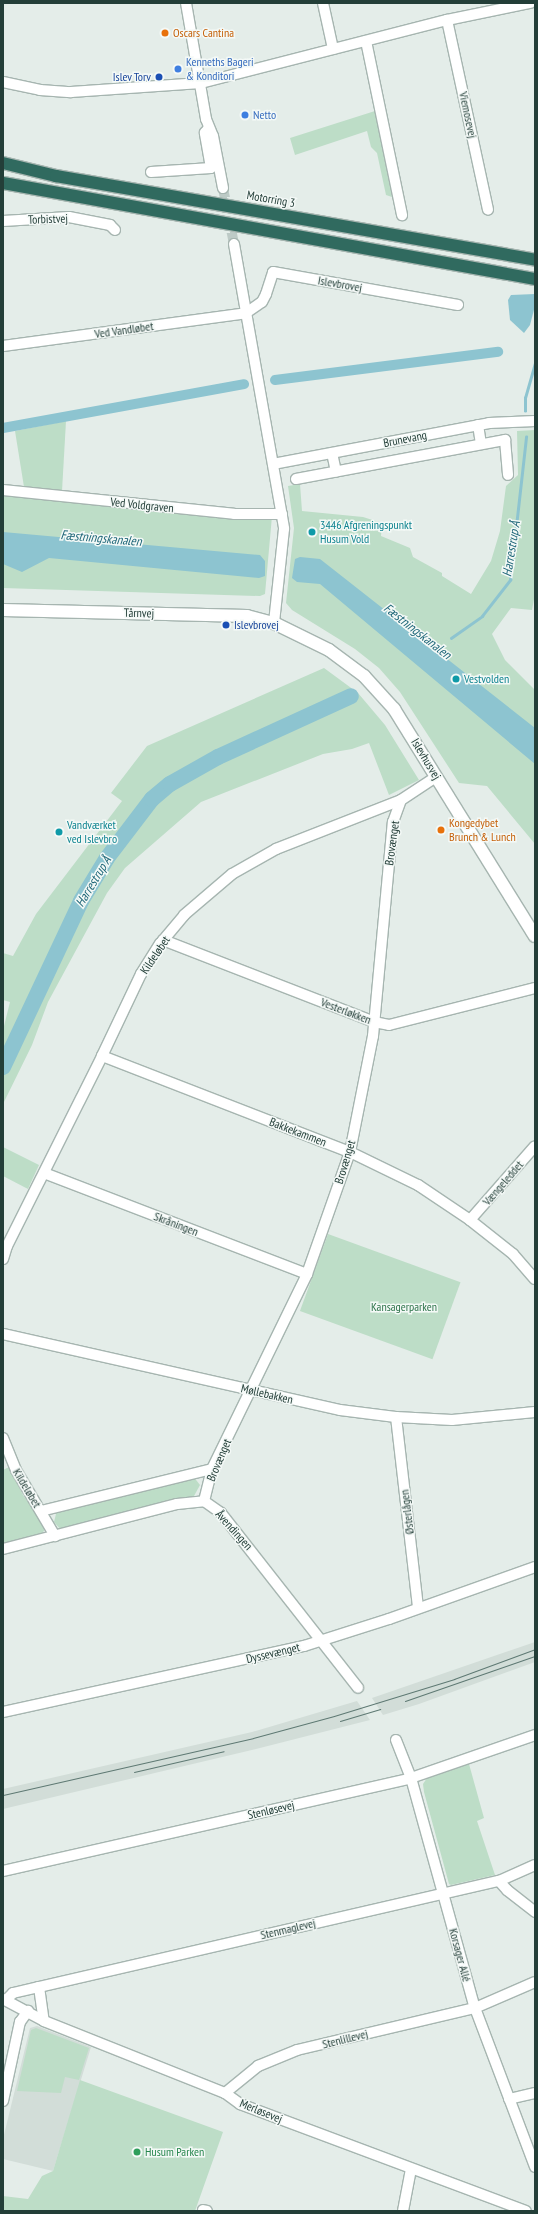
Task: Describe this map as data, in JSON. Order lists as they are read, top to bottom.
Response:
{
  "streets": {
    "highway": ["Motorring 3"],
    "street": [
      "Viemosevej",
      "Torbistvej",
      "Islevbrovej",
      "Ved Vandløbet",
      "Brunevang",
      "Ved Voldgraven",
      "Tårnvej",
      "Islevhusvej",
      "Brovænget",
      "Kildeløbet",
      "Vesterløkken",
      "Bakkekammen",
      "Vængeleddet",
      "Skråningen",
      "Møllebakken",
      "Østerlågen",
      "Åvendingen",
      "Dyssevænget",
      "Stenløsevej",
      "Stenmaglevej",
      "Korsager Allé",
      "Stenlillevej",
      "Merløsevej"
    ]
  },
  "crossings": [
    ["Islevbrovej", "Ved Vandløbet"],
    ["Tårnvej", "Islevhusvej"],
    ["Islevhusvej", "Kildeløbet"],
    ["Brovænget", "Kildeløbet"],
    ["Brovænget", "Vesterløkken"],
    ["Brovænget", "Bakkekammen"],
    ["Brovænget", "Skråningen"],
    ["Brovænget", "Møllebakken"],
    ["Brovænget", "Åvendingen"],
    ["Kildeløbet", "Vesterløkken"],
    ["Kildeløbet", "Bakkekammen"],
    ["Kildeløbet", "Skråningen"],
    ["Kildeløbet", "Åvendingen"],
    ["Bakkekammen", "Vængeleddet"],
    ["Møllebakken", "Østerlågen"],
    ["Østerlågen", "Dyssevænget"],
    ["Åvendingen", "Dyssevænget"],
    ["Stenløsevej", "Korsager Allé"],
    ["Stenmaglevej", "Korsager Allé"],
    ["Stenmaglevej", "Merløsevej"],
    ["Korsager Allé", "Stenlillevej"],
    ["Stenlillevej", "Merløsevej"]
  ],
  "water": ["Fæstningskanalen", "Harrestrup Å"],
  "parks": ["Kansagerparken"],
  "places": [
    "Oscars Cantina",
    "Kenneths Bageri & Konditori",
    "Islev Torv",
    "Netto",
    "3446 Afgreningspunkt Husum Vold",
    "Islevbrovej",
    "Vestvolden",
    "Kongedybet Brunch & Lunch",
    "Vandværket ved Islevbro",
    "Husum Parken"
  ]
}
